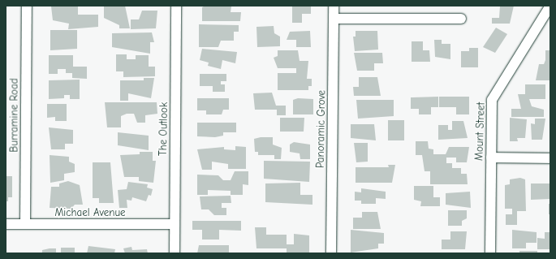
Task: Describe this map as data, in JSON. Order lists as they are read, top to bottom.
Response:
{
  "streets": {
    "street": [
      "Burramine Road",
      "The Outlook",
      "Panoramic Grove",
      "Mount Street",
      "Michael Avenue"
    ]
  },
  "crossings": [
    ["Burramine Road", "Michael Avenue"],
    ["The Outlook", "Michael Avenue"]
  ]
}
